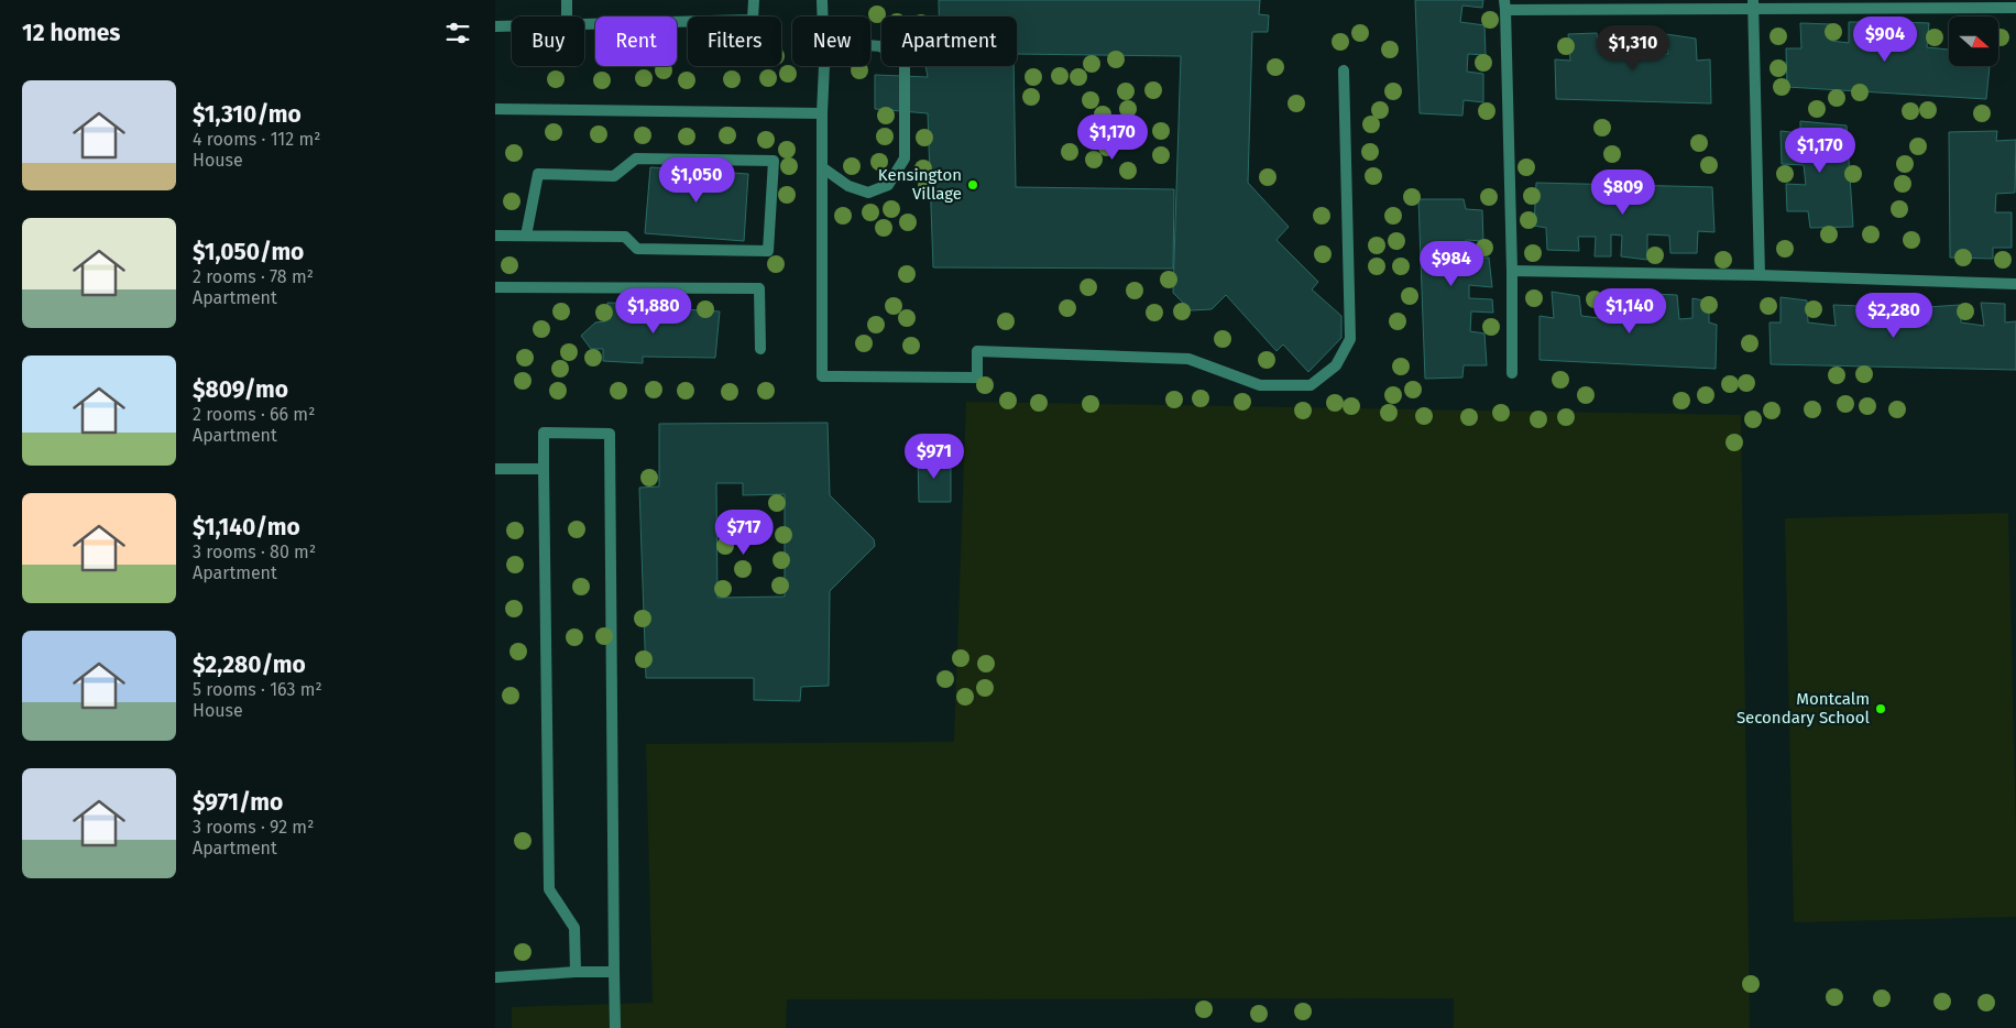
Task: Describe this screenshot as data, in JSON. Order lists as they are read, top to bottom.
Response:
{
  "places": ["Kensington Village", "Montcalm Secondary School"],
  "north": "right",
  "page": {
    "heading": "12 homes",
    "price": [
      "$904",
      "$1,310",
      "$1,170",
      "$1,170",
      "$1,050",
      "$809",
      "$984",
      "$1,880",
      "$1,140",
      "$2,280",
      "$971",
      "$717"
    ],
    "chip": [
      "Buy",
      "Rent",
      "Filters",
      "New",
      "Apartment"
    ],
    "list": [
      {
        "name": "$1,310/mo",
        "note": "4 rooms · 112 m² · House"
      },
      {
        "name": "$1,050/mo",
        "note": "2 rooms · 78 m² · Apartment"
      },
      {
        "name": "$809/mo",
        "note": "2 rooms · 66 m² · Apartment"
      },
      {
        "name": "$1,140/mo",
        "note": "3 rooms · 80 m² · Apartment"
      },
      {
        "name": "$2,280/mo",
        "note": "5 rooms · 163 m² · House"
      },
      {
        "name": "$971/mo",
        "note": "3 rooms · 92 m² · Apartment"
      }
    ]
  }
}
